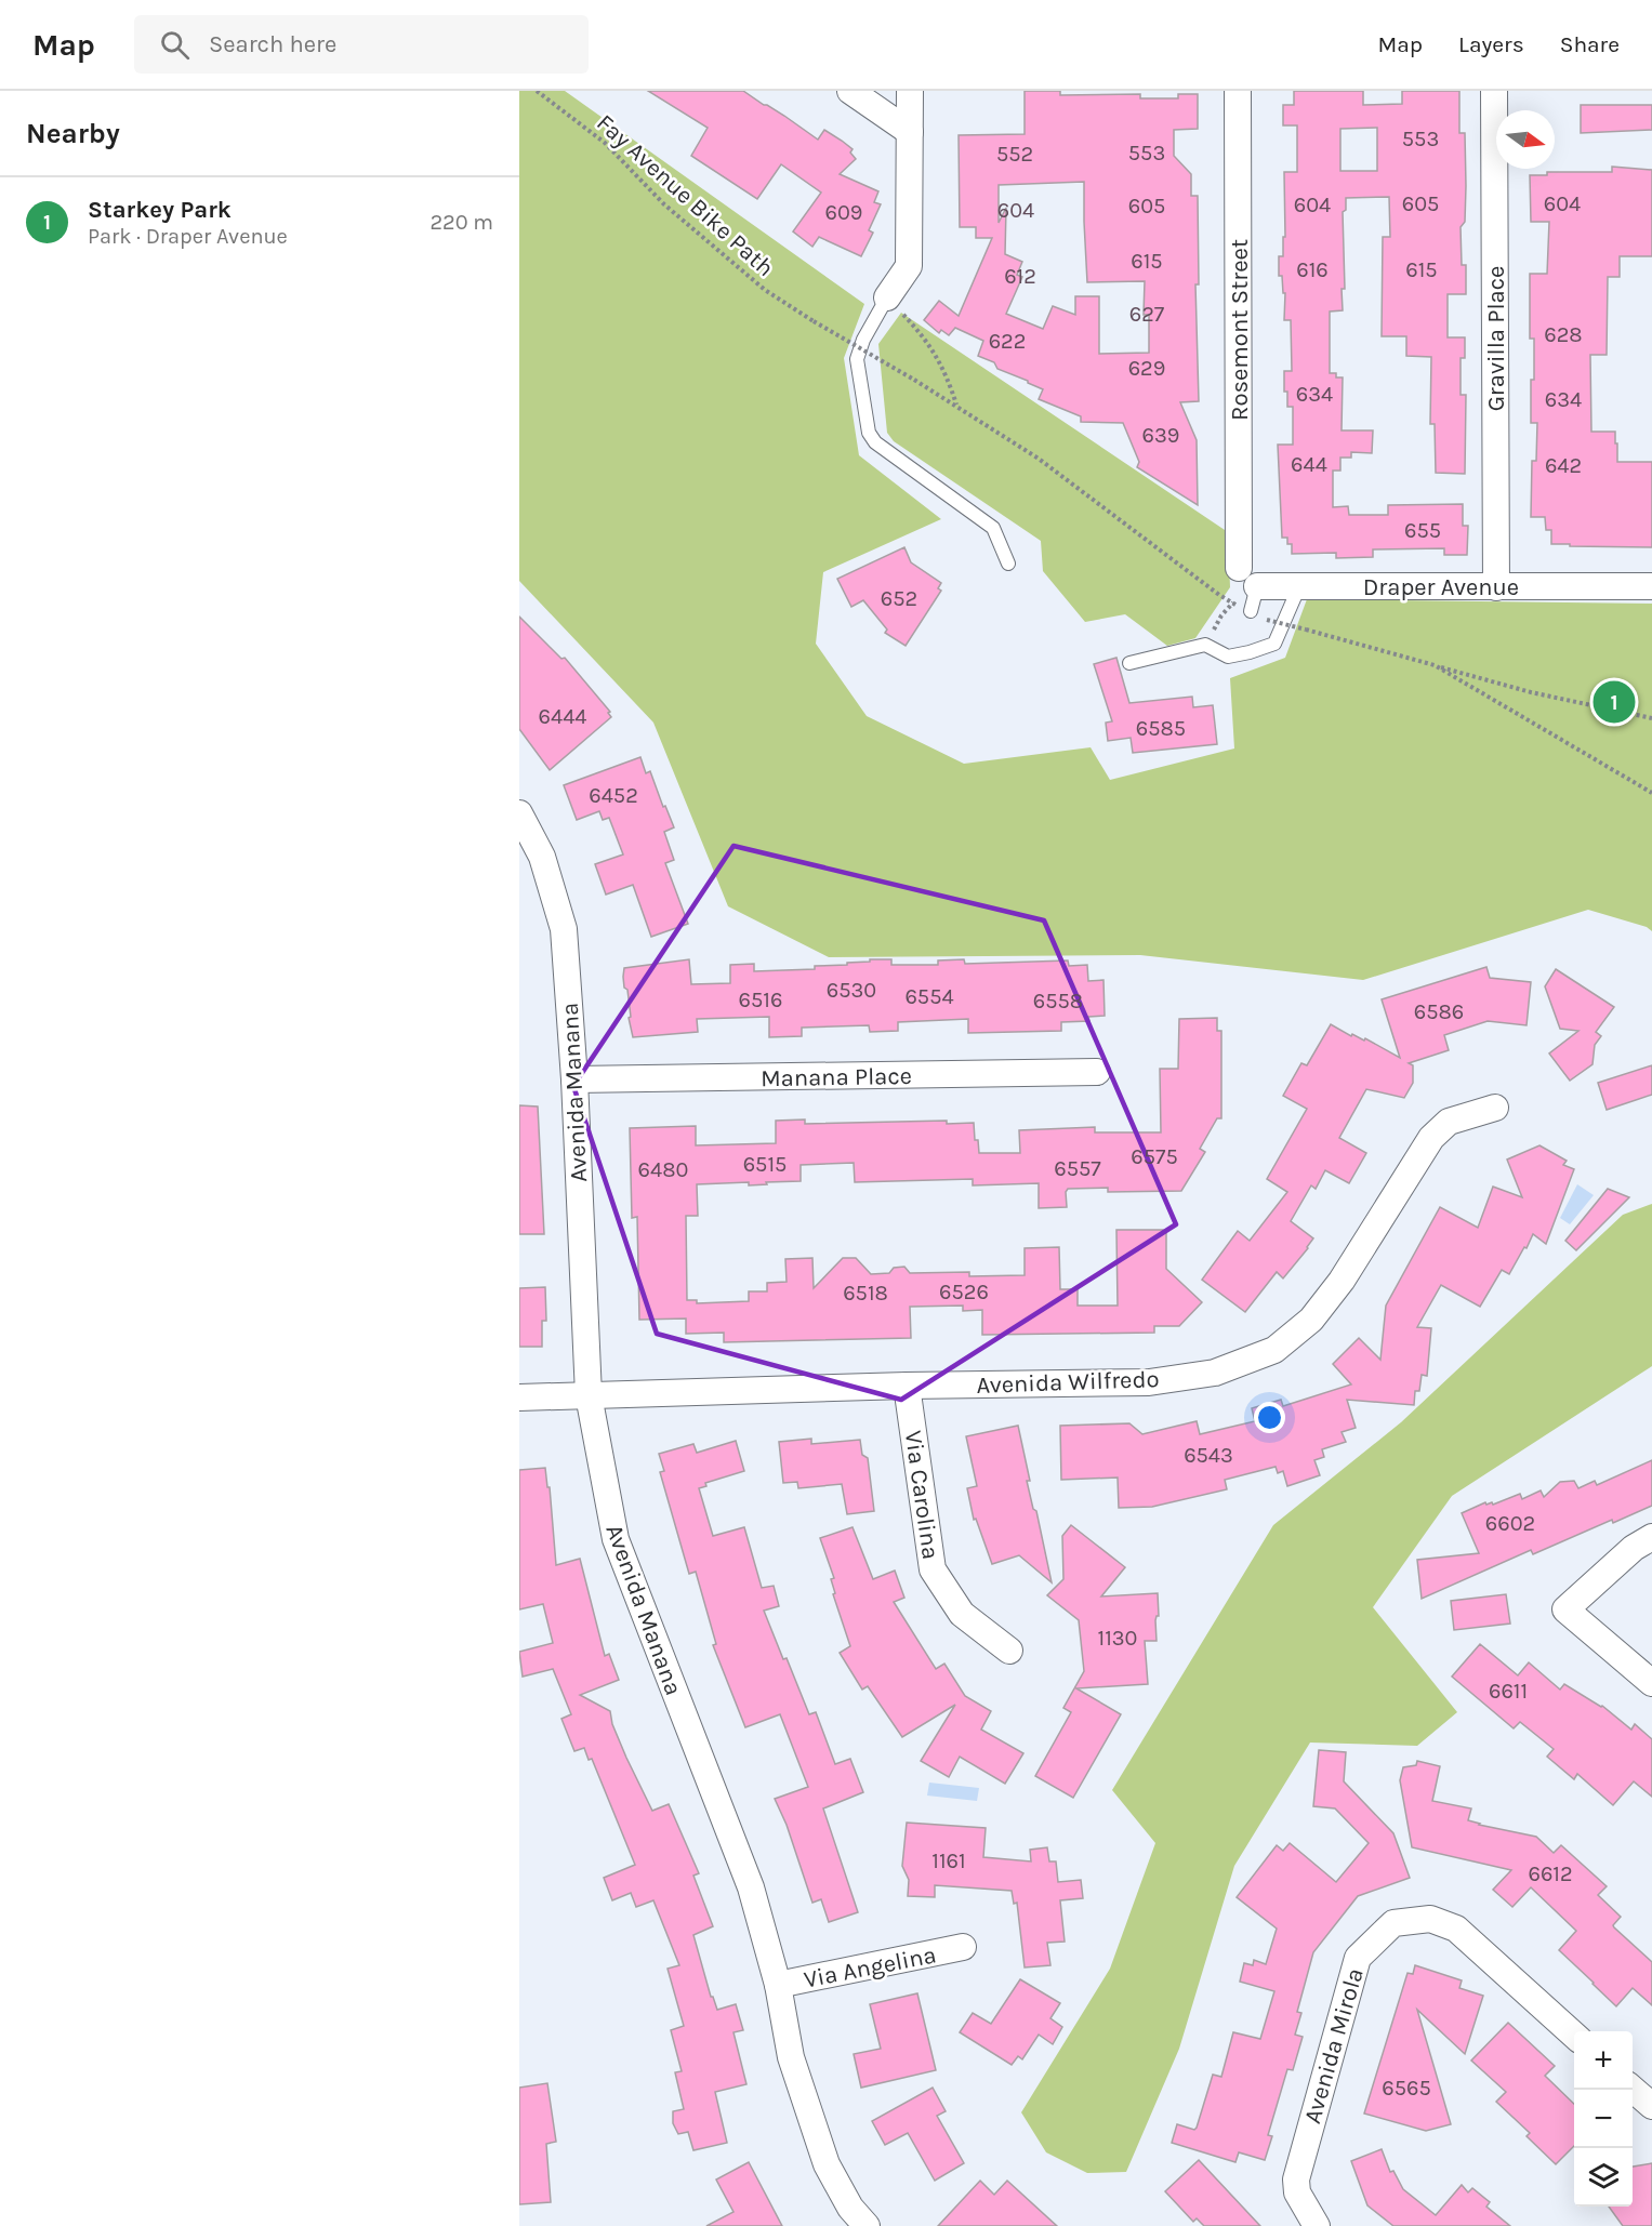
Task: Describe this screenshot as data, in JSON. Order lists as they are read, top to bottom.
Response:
{
  "streets": {
    "street": [
      "Rosemont Street",
      "Gravilla Place",
      "Draper Avenue",
      "Manana Place",
      "Avenida Manana",
      "Avenida Wilfredo",
      "Via Carolina",
      "Via Angelina",
      "Avenida Mirola"
    ],
    "path": ["Fay Avenue Bike Path"]
  },
  "crossings": [
    ["Fay Avenue Bike Path", "Rosemont Street"],
    ["Fay Avenue Bike Path", "Draper Avenue"],
    ["Rosemont Street", "Draper Avenue"],
    ["Gravilla Place", "Draper Avenue"],
    ["Manana Place", "Avenida Manana"],
    ["Avenida Manana", "Avenida Wilfredo"],
    ["Avenida Manana", "Via Angelina"],
    ["Avenida Wilfredo", "Via Carolina"]
  ],
  "house_numbers": [
    "553",
    "553",
    "552",
    "605",
    "604",
    "604",
    "605",
    "604",
    "609",
    "615",
    "616",
    "615",
    "612",
    "627",
    "628",
    "622",
    "629",
    "634",
    "634",
    "639",
    "644",
    "642",
    "655",
    "652",
    "6444",
    "6585",
    "6452",
    "6530",
    "6554",
    "6516",
    "6558",
    "6586",
    "6575",
    "6515",
    "6557",
    "6480",
    "6526",
    "6518",
    "6543",
    "6602",
    "1130",
    "6611",
    "1161",
    "6612",
    "6565"
  ],
  "north": "right",
  "page": {
    "header": "Map",
    "search": "Search here",
    "nav": ["Map", "Layers", "Share"],
    "heading": "Nearby",
    "list": [
      {
        "mark": "1",
        "name": "Starkey Park",
        "note": "Park · Draper Avenue",
        "value": "220 m"
      }
    ],
    "pins": "1",
    "map_buttons": ["+", "−"]
  }
}
